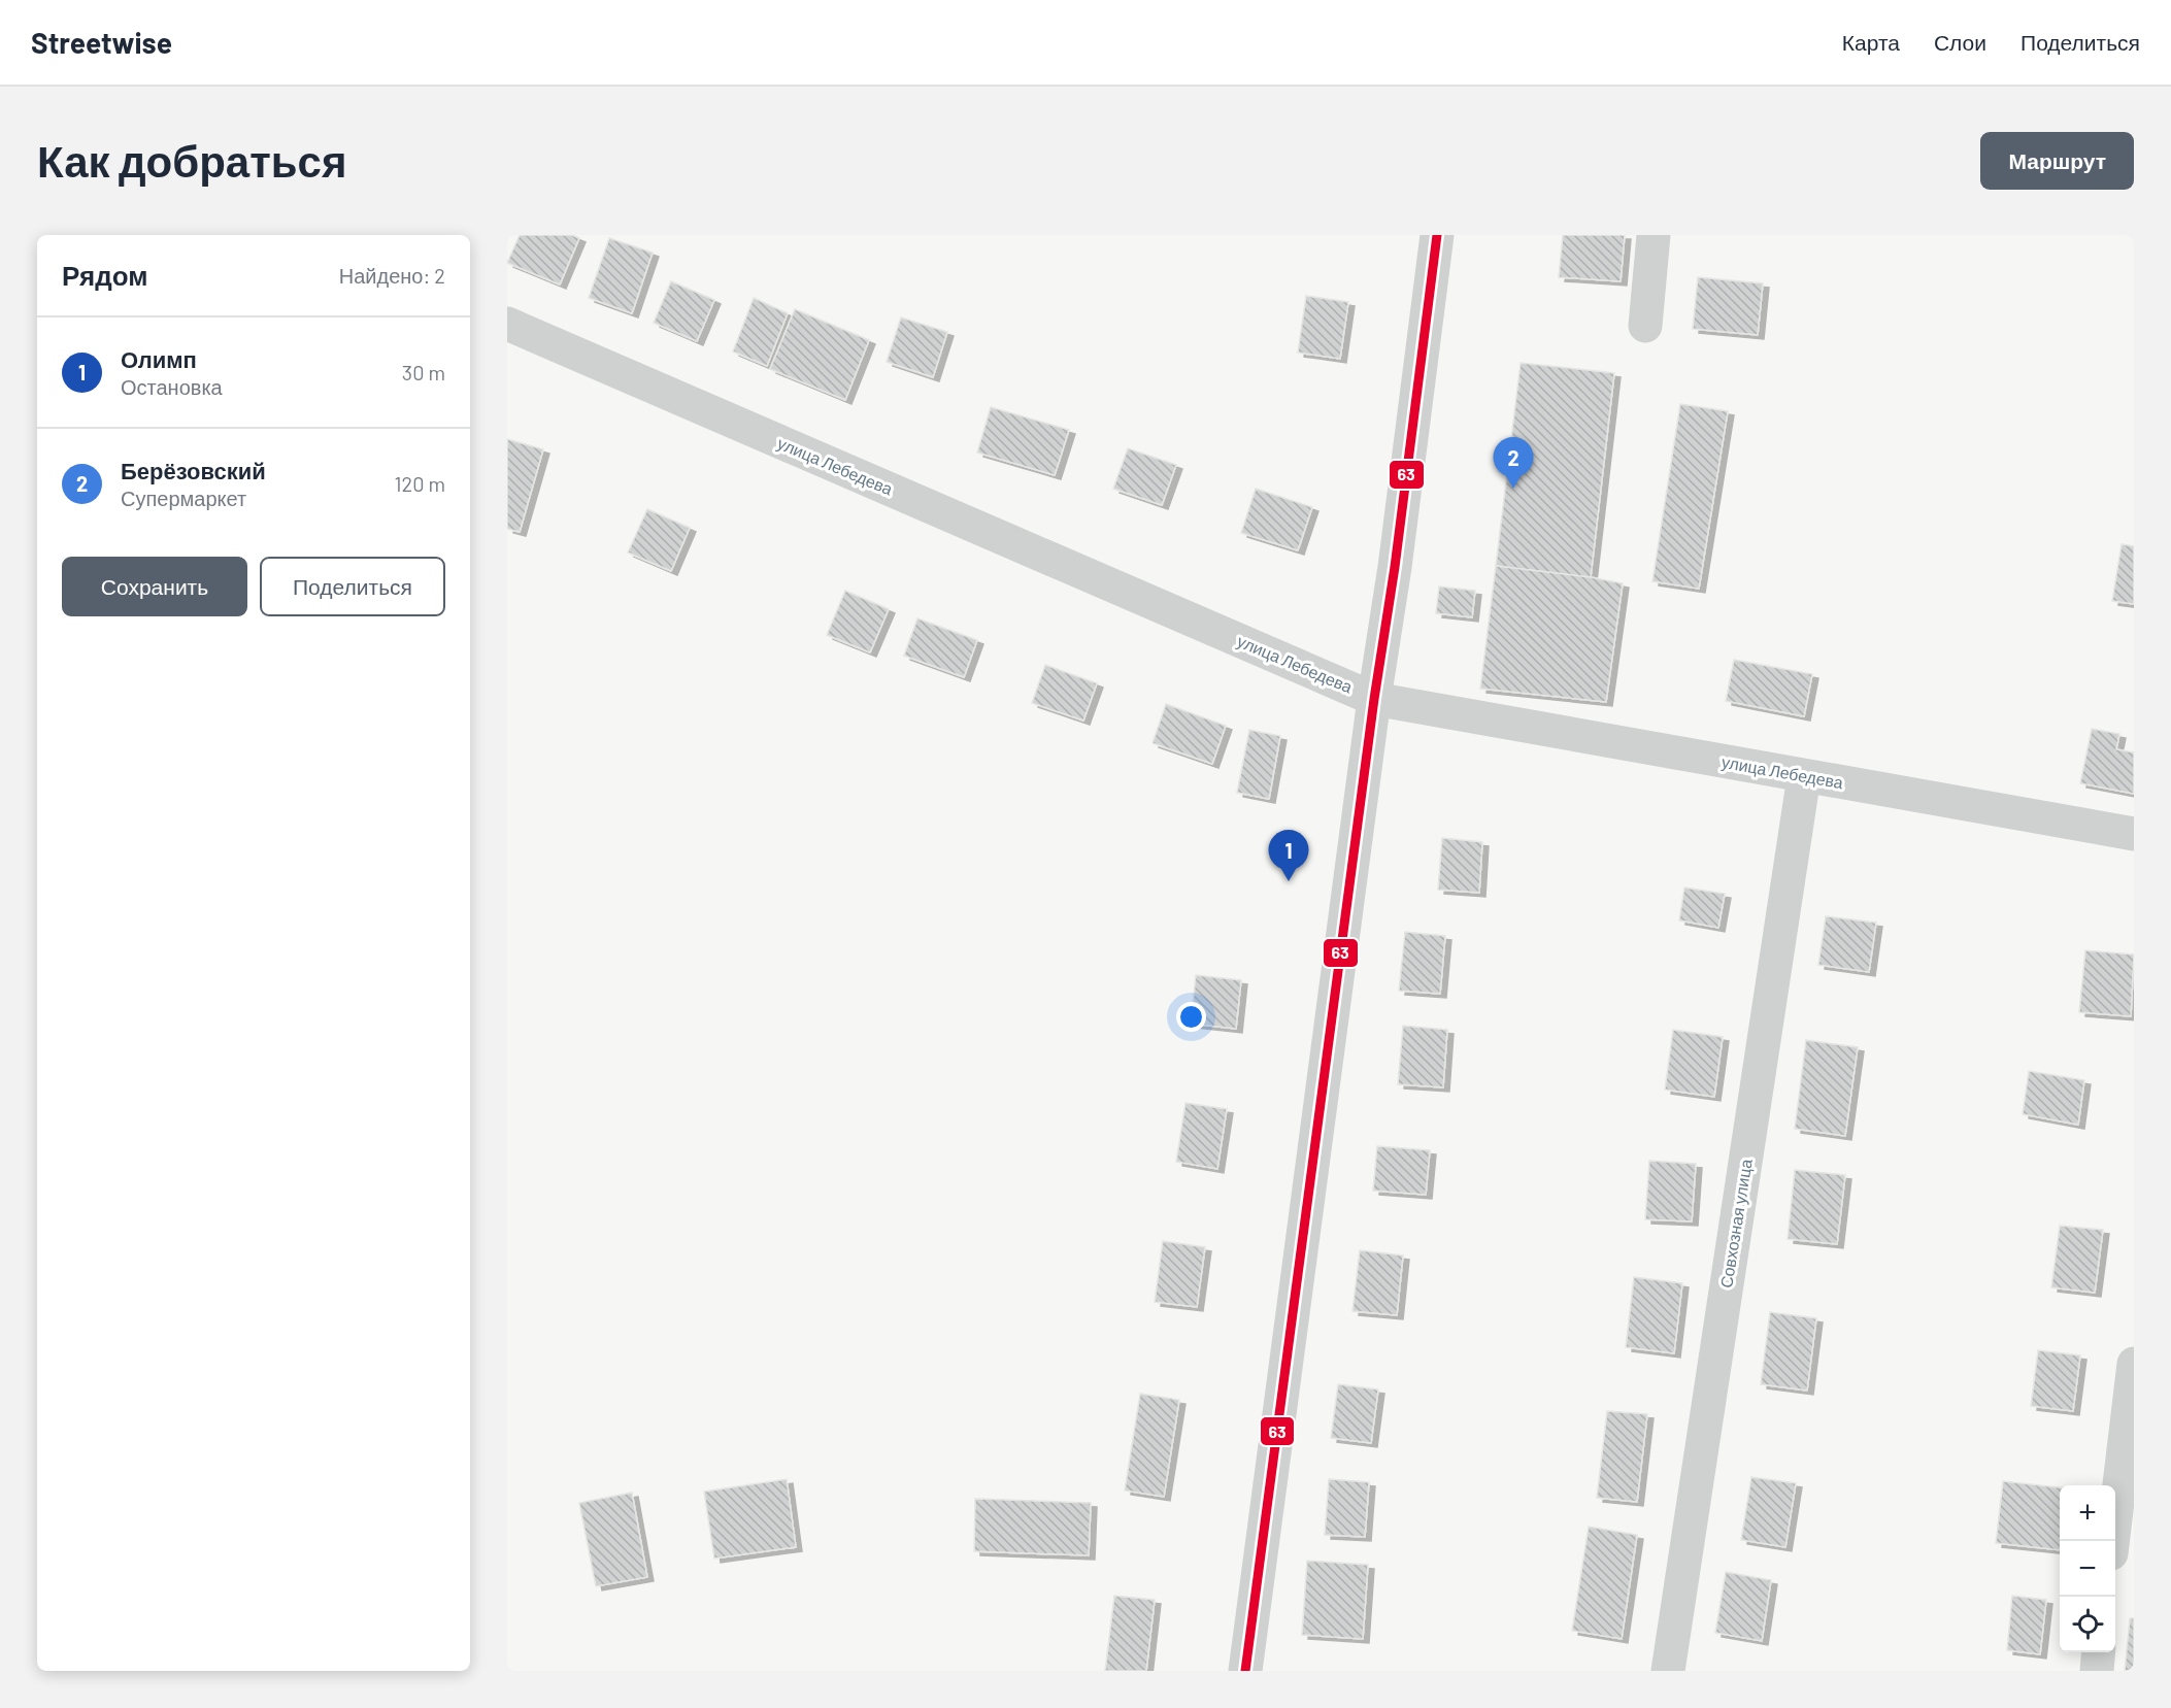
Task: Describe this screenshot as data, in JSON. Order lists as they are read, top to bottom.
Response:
{
  "streets": {
    "street": ["улица Лебедева", "Совхозная улица"]
  },
  "crossings": [
    ["улица Лебедева", "Совхозная улица"]
  ],
  "lines": ["transit line 63"],
  "page": {
    "header": "Streetwise",
    "nav": ["Карта", "Слои", "Поделиться"],
    "buttons": [
      "Маршрут",
      ["Сохранить", "Поделиться"]
    ],
    "title": "Как добраться",
    "heading": ["Рядом", "Найдено: 2"],
    "list": [
      {
        "mark": "1",
        "name": "Олимп",
        "note": "Остановка",
        "value": "30 m"
      },
      {
        "mark": "2",
        "name": "Берёзовский",
        "note": "Супермаркет",
        "value": "120 m"
      }
    ],
    "pins": ["2", "1"],
    "map_buttons": ["+", "−"]
  }
}
